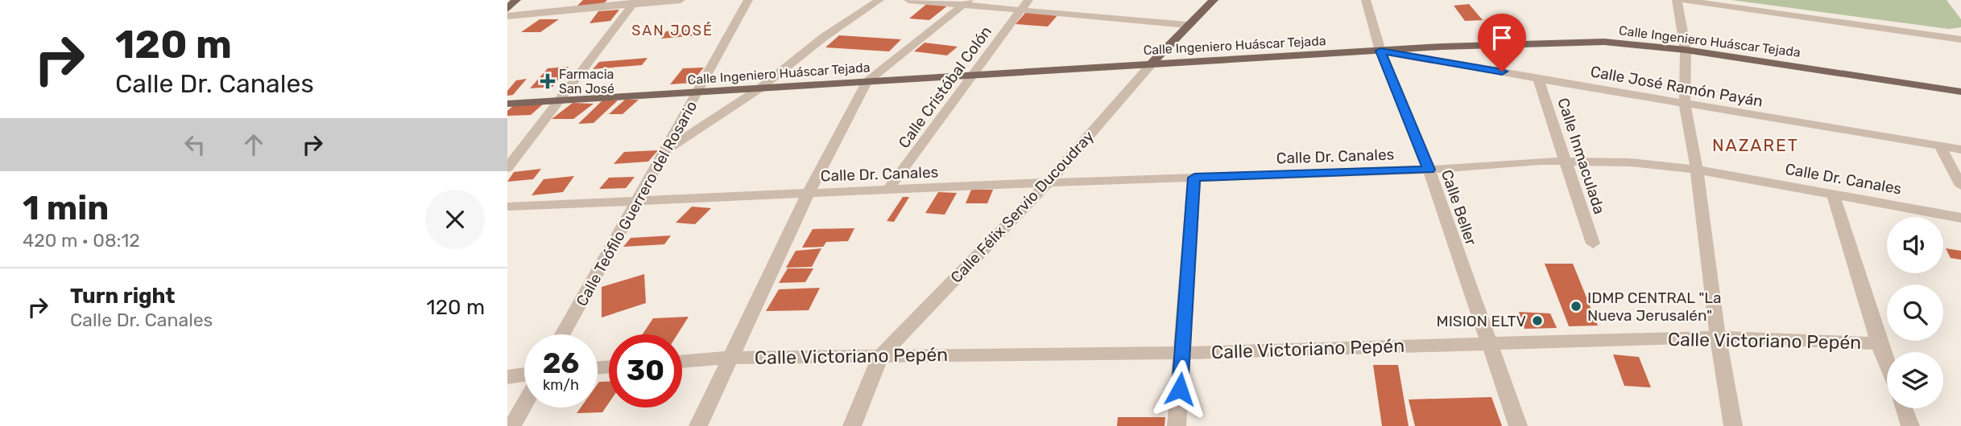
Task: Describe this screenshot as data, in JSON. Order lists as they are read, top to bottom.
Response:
{
  "streets": {
    "main road": ["Calle Ingeniero Huáscar Tejada", "Calle Félix Servio Ducoudray"],
    "street": [
      "Calle José Ramón Payán",
      "Calle Cristóbal Colón",
      "Calle Dr. Canales",
      "Calle Inmaculada",
      "Calle Teófilo Guerrero del Rosario",
      "Calle Beller",
      "Calle Victoriano Pepén"
    ]
  },
  "crossings": [
    ["Calle Ingeniero Huáscar Tejada", "Calle José Ramón Payán"],
    ["Calle Ingeniero Huáscar Tejada", "Calle Cristóbal Colón"],
    ["Calle Ingeniero Huáscar Tejada", "Calle Teófilo Guerrero del Rosario"],
    ["Calle Ingeniero Huáscar Tejada", "Calle Félix Servio Ducoudray"],
    ["Calle Ingeniero Huáscar Tejada", "Calle Beller"],
    ["Calle José Ramón Payán", "Calle Inmaculada"],
    ["Calle José Ramón Payán", "Calle Beller"],
    ["Calle Cristóbal Colón", "Calle Dr. Canales"],
    ["Calle Dr. Canales", "Calle Inmaculada"],
    ["Calle Dr. Canales", "Calle Teófilo Guerrero del Rosario"],
    ["Calle Dr. Canales", "Calle Félix Servio Ducoudray"],
    ["Calle Dr. Canales", "Calle Beller"],
    ["Calle Félix Servio Ducoudray", "Calle Victoriano Pepén"],
    ["Calle Beller", "Calle Victoriano Pepén"]
  ],
  "districts": ["SAN JOSÉ", "NAZARET"],
  "places": {
    "health": ["Farmacia San José"],
    "other": ["IDMP CENTRAL \"La Nueva Jerusalén\"", "MISION ELTV"]
  },
  "page": {
    "turn": ["120 m", "Calle Dr. Canales"],
    "heading": ["1 min", "420 m · 08:12"],
    "list": [
      {
        "name": "Turn right",
        "note": "Calle Dr. Canales",
        "value": "120 m"
      }
    ],
    "speed": "26 km/h",
    "limit": "30"
  }
}
